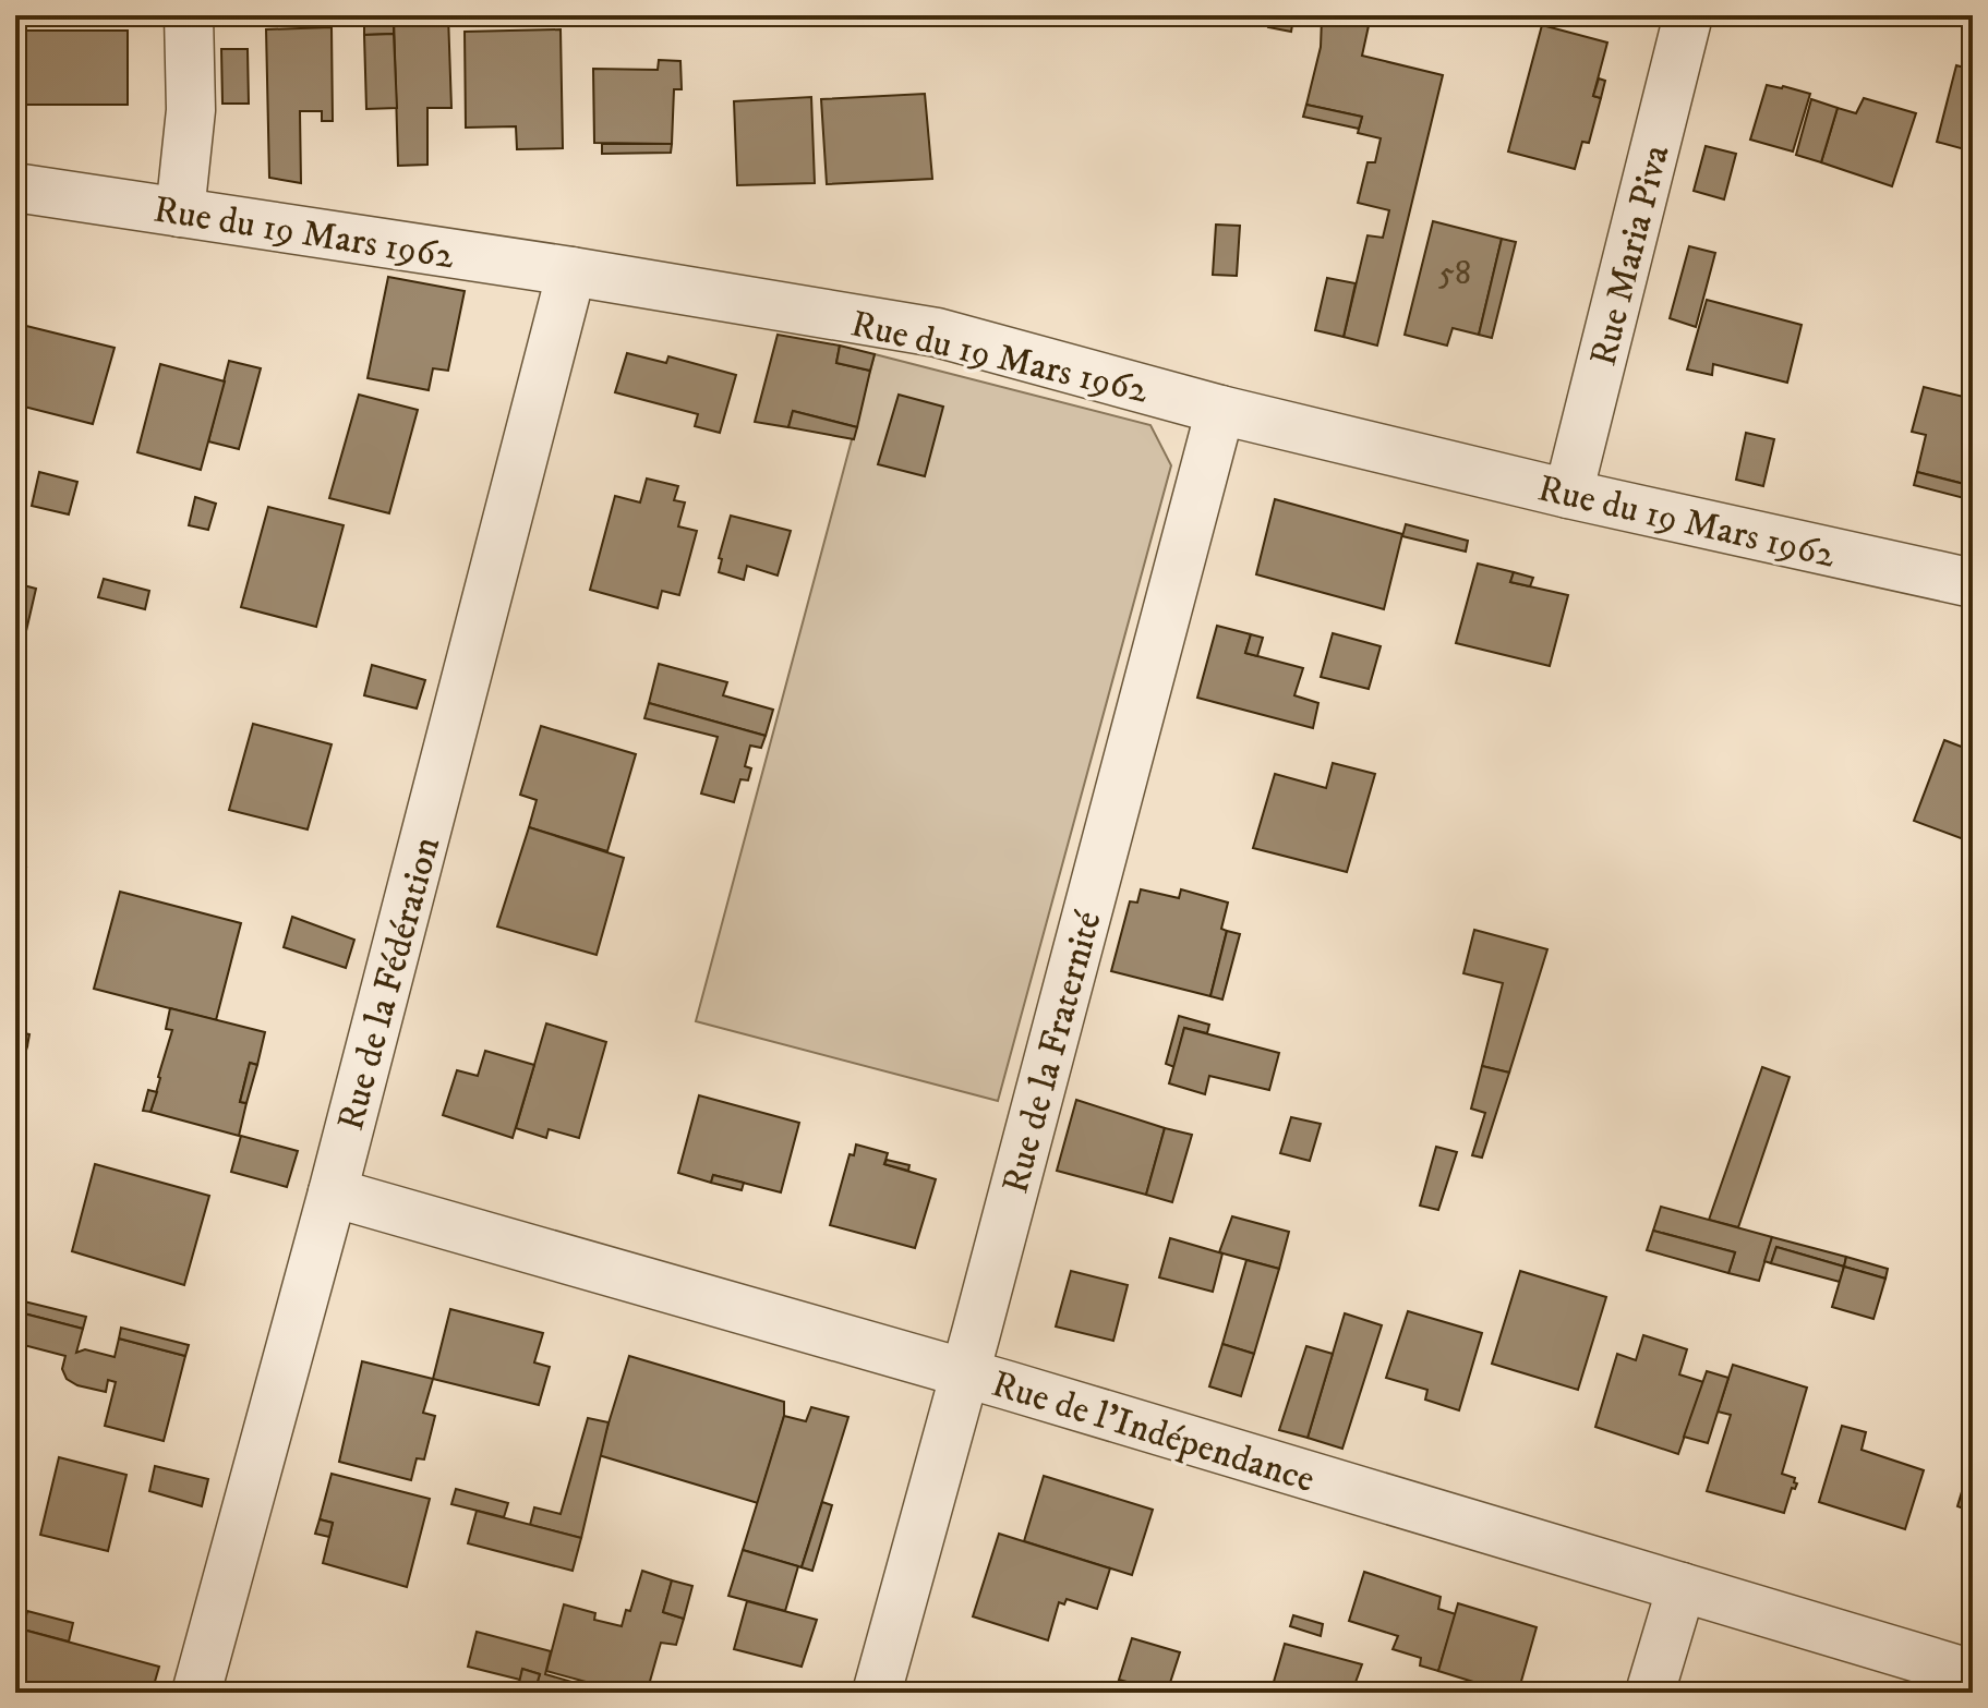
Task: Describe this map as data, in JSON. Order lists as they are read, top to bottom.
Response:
{
  "streets": {
    "street": [
      "Rue du 19 Mars 1962",
      "Rue Maria Piva",
      "Rue de la Fédération",
      "Rue de la Fraternité",
      "Rue de l'Indépendance"
    ]
  },
  "crossings": [
    ["Rue du 19 Mars 1962", "Rue Maria Piva"],
    ["Rue du 19 Mars 1962", "Rue de la Fédération"],
    ["Rue du 19 Mars 1962", "Rue de la Fraternité"],
    ["Rue de la Fédération", "Rue de l'Indépendance"],
    ["Rue de la Fraternité", "Rue de l'Indépendance"]
  ],
  "house_numbers": ["58"]
}
